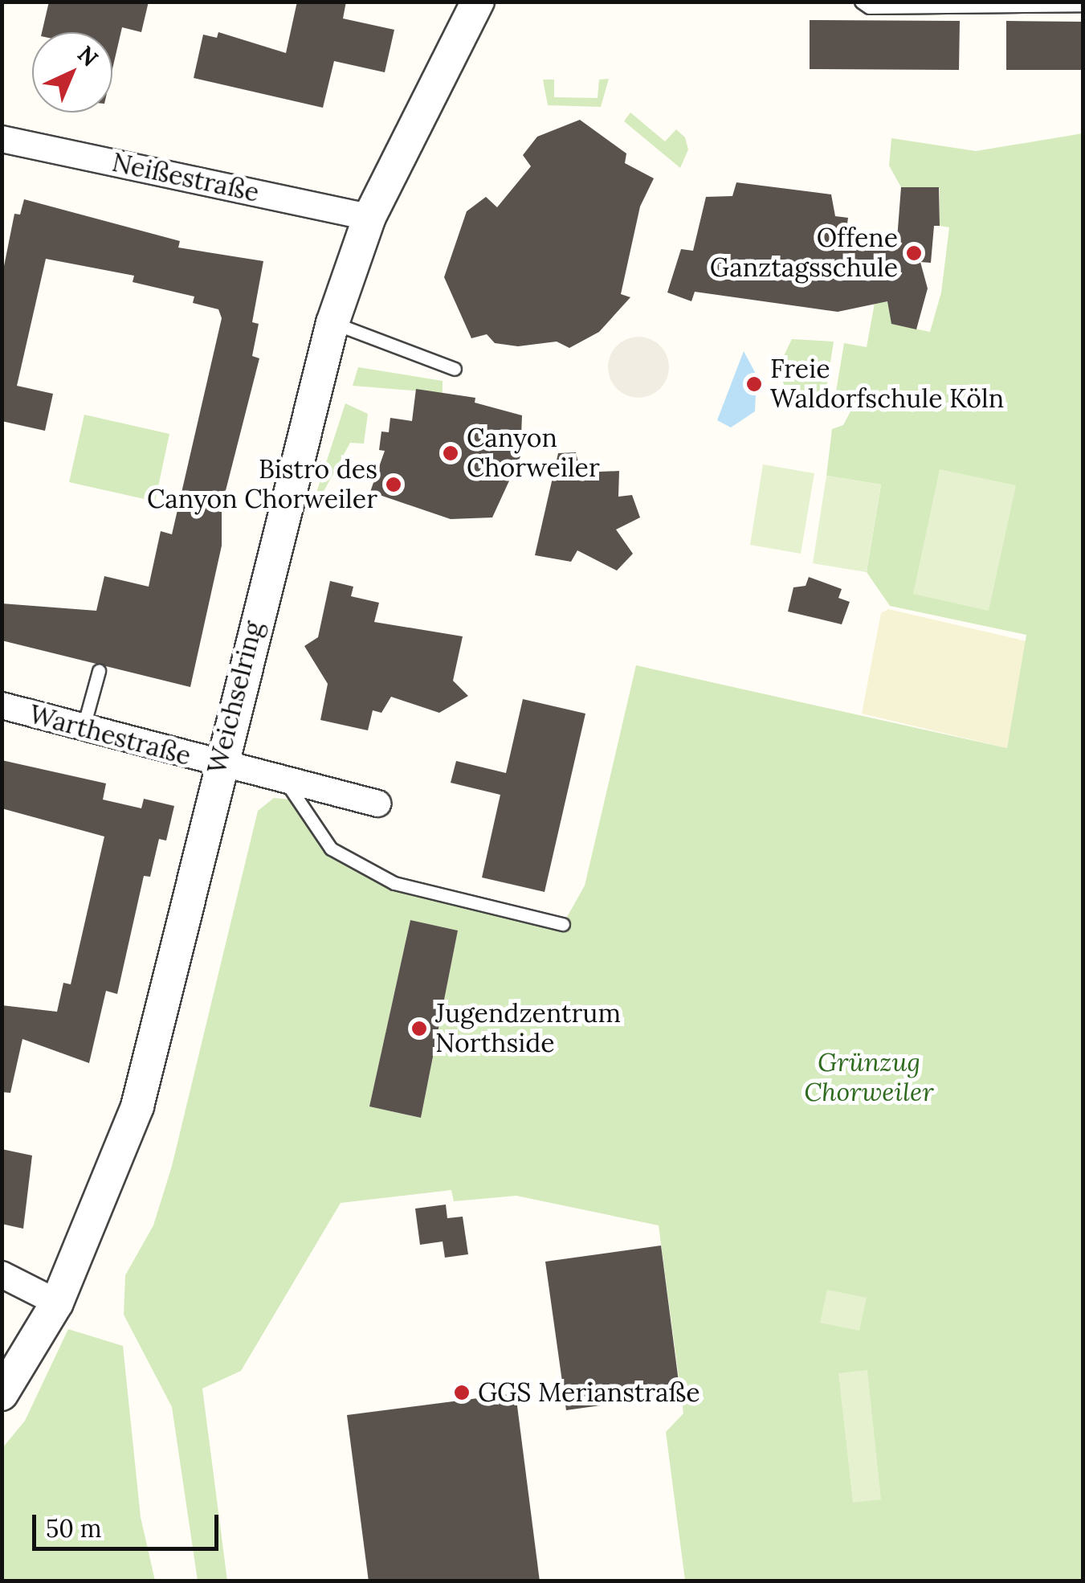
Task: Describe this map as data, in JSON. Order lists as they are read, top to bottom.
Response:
{
  "streets": {
    "street": ["Neißestraße", "Weichselring", "Warthestraße"]
  },
  "crossings": [
    ["Neißestraße", "Weichselring"],
    ["Weichselring", "Warthestraße"]
  ],
  "parks": ["Grünzug Chorweiler"],
  "places": [
    "Offene Ganztagsschule",
    "Freie Waldorfschule Köln",
    "Canyon Chorweiler",
    "Bistro des Canyon Chorweiler",
    "Jugendzentrum Northside",
    "GGS Merianstraße"
  ],
  "scale_bar": "50 m",
  "north": "top right"
}
